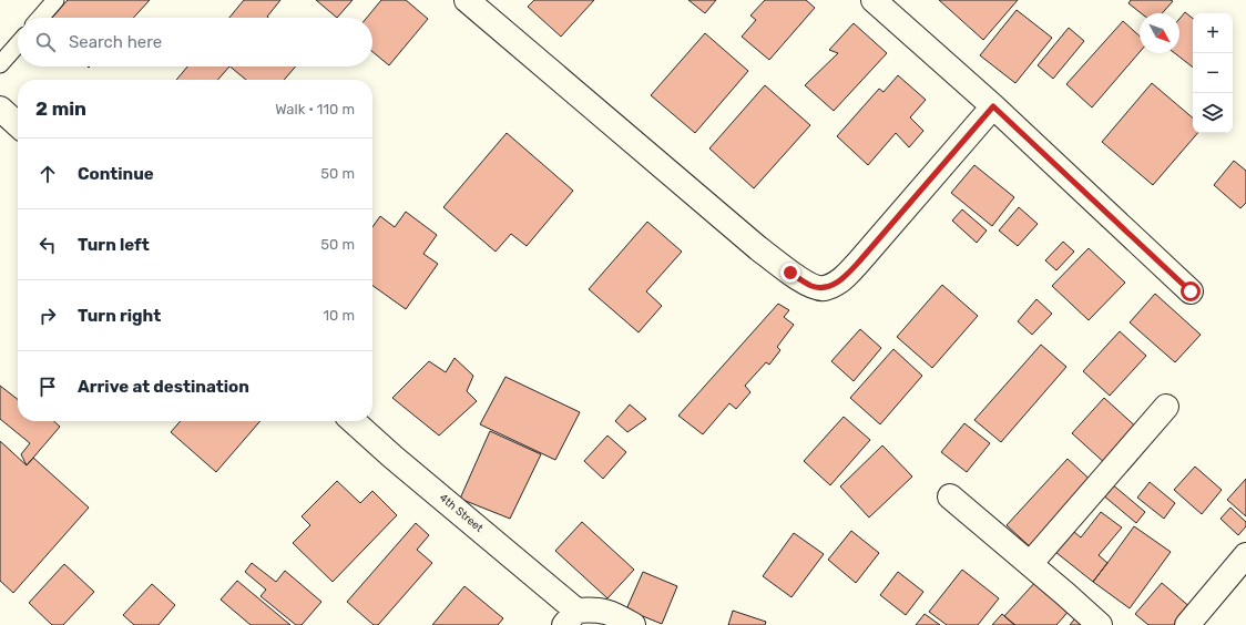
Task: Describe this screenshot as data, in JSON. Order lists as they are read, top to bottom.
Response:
{
  "streets": {
    "street": ["4th Street"]
  },
  "north": "bottom right",
  "page": {
    "map_buttons": ["+", "−"],
    "search": "Search here",
    "heading": ["2 min", "Walk · 110 m"],
    "list": [
      ["Continue", "50 m"],
      ["Turn left", "50 m"],
      ["Turn right", "10 m"],
      "Arrive at destination"
    ]
  }
}
